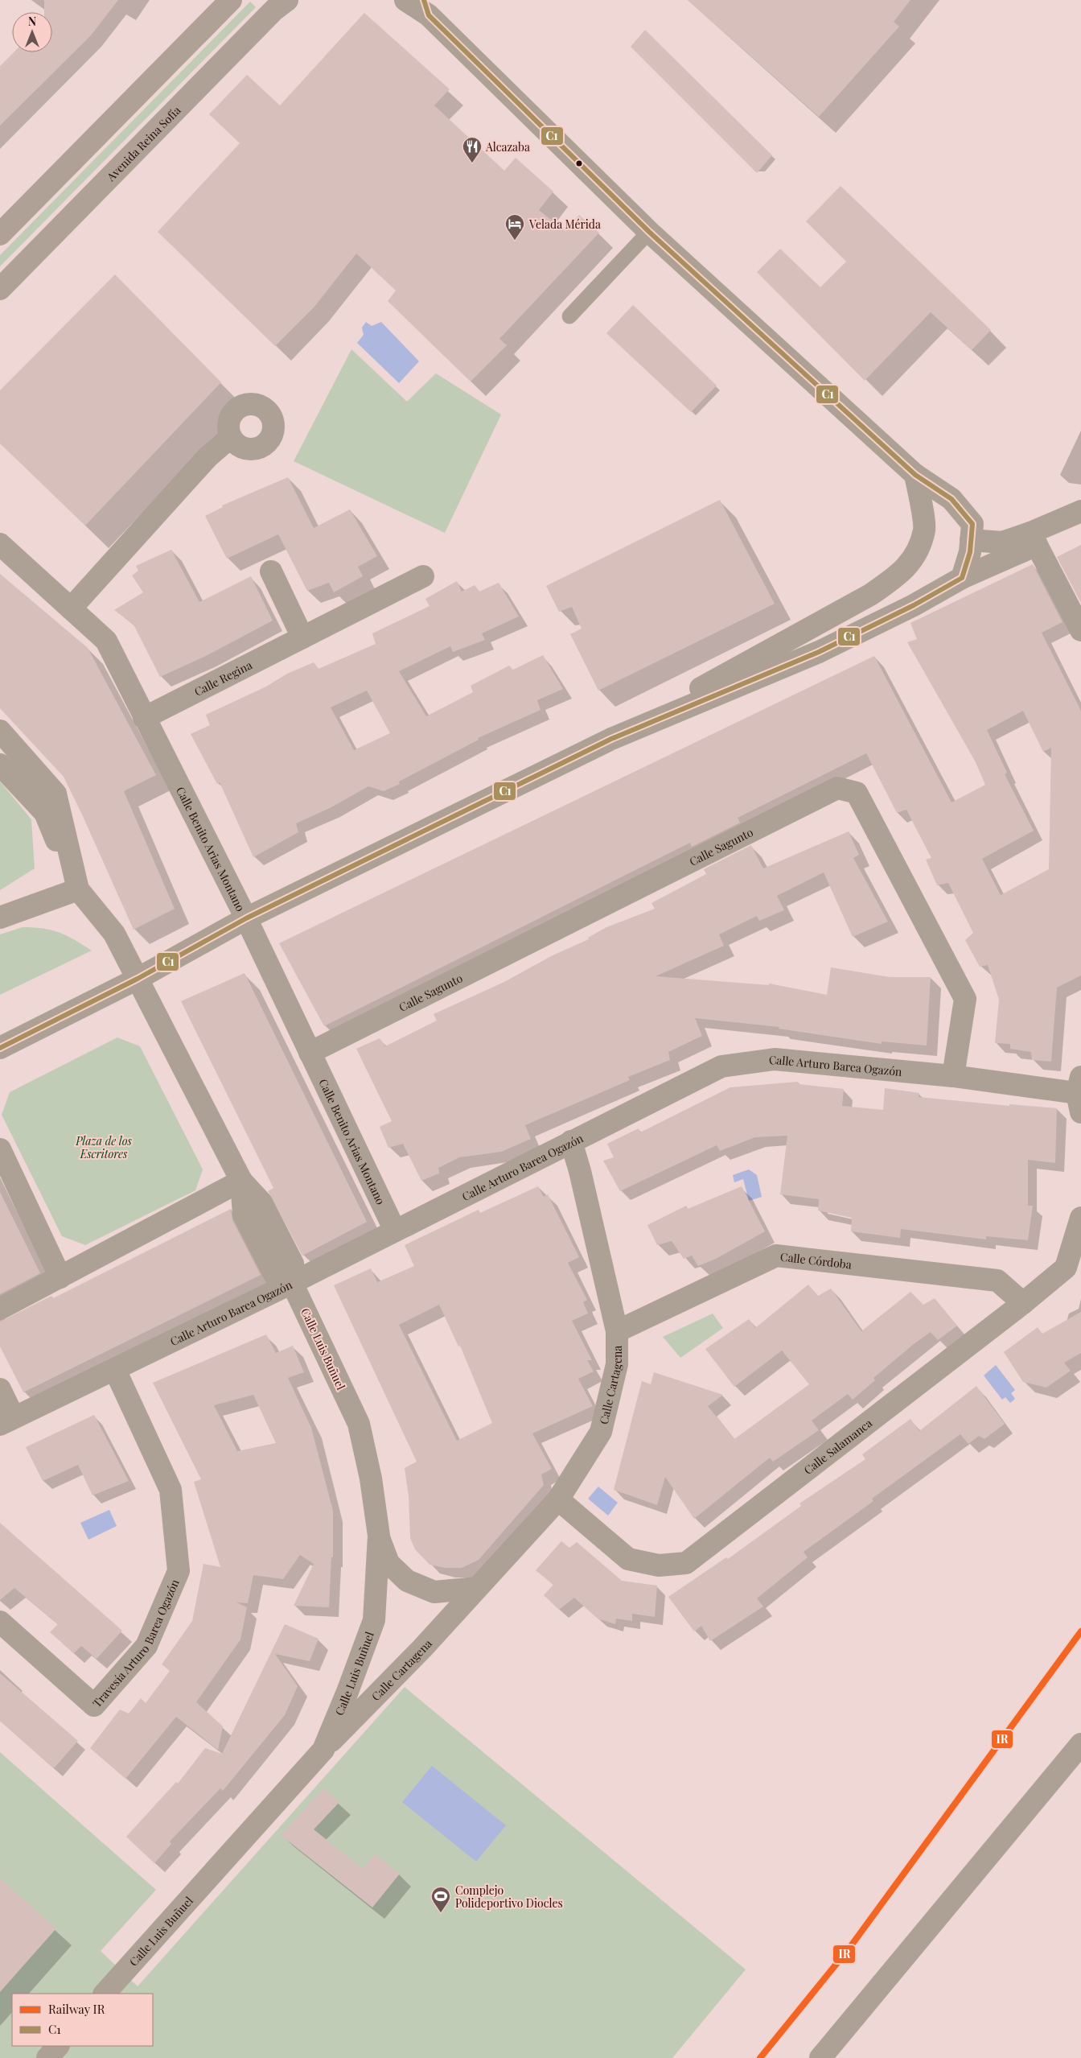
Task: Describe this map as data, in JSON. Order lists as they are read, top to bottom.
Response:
{
  "streets": {
    "highway": ["Avenida Reina Sofía"],
    "street": [
      "Calle Regina",
      "Calle Sagunto",
      "Calle Benito Arias Montano",
      "Calle Arturo Barea Ogazón",
      "Calle Córdoba",
      "Calle Luis Buñuel",
      "Calle Cartagena",
      "Calle Salamanca",
      "Travesía Arturo Barea Ogazón"
    ]
  },
  "crossings": [
    ["Calle Regina", "Calle Benito Arias Montano"],
    ["Calle Sagunto", "Calle Benito Arias Montano"],
    ["Calle Sagunto", "Calle Arturo Barea Ogazón"],
    ["Calle Benito Arias Montano", "Calle Arturo Barea Ogazón"],
    ["Calle Arturo Barea Ogazón", "Calle Luis Buñuel"],
    ["Calle Arturo Barea Ogazón", "Calle Cartagena"],
    ["Calle Arturo Barea Ogazón", "Travesía Arturo Barea Ogazón"],
    ["Calle Córdoba", "Calle Cartagena"],
    ["Calle Córdoba", "Calle Salamanca"],
    ["Calle Luis Buñuel", "Calle Cartagena"],
    ["Calle Cartagena", "Calle Salamanca"]
  ],
  "parks": ["Plaza de los Escritores"],
  "places": {
    "restaurant": ["Alcazaba"],
    "hotel": ["Velada Mérida"],
    "sports": ["Complejo Polideportivo Diocles"]
  },
  "lines": ["transit line C1", "rail line IR"],
  "legend": ["Railway IR", "C1"],
  "north": "top"
}
